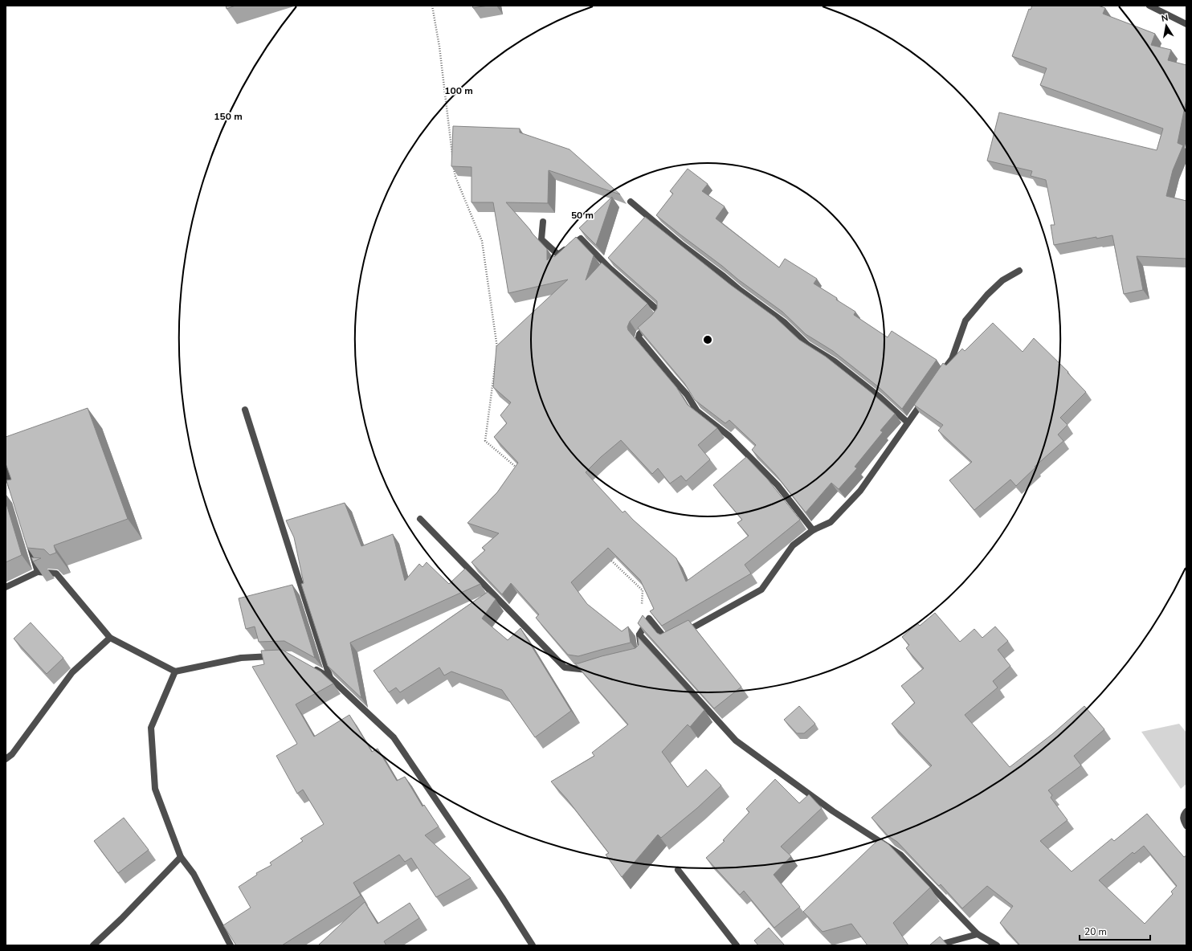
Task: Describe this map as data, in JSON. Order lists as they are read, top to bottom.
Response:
{
  "scale_bar": "20 m",
  "north": "top",
  "rings": ["100 m", "150 m", "50 m"]
}
